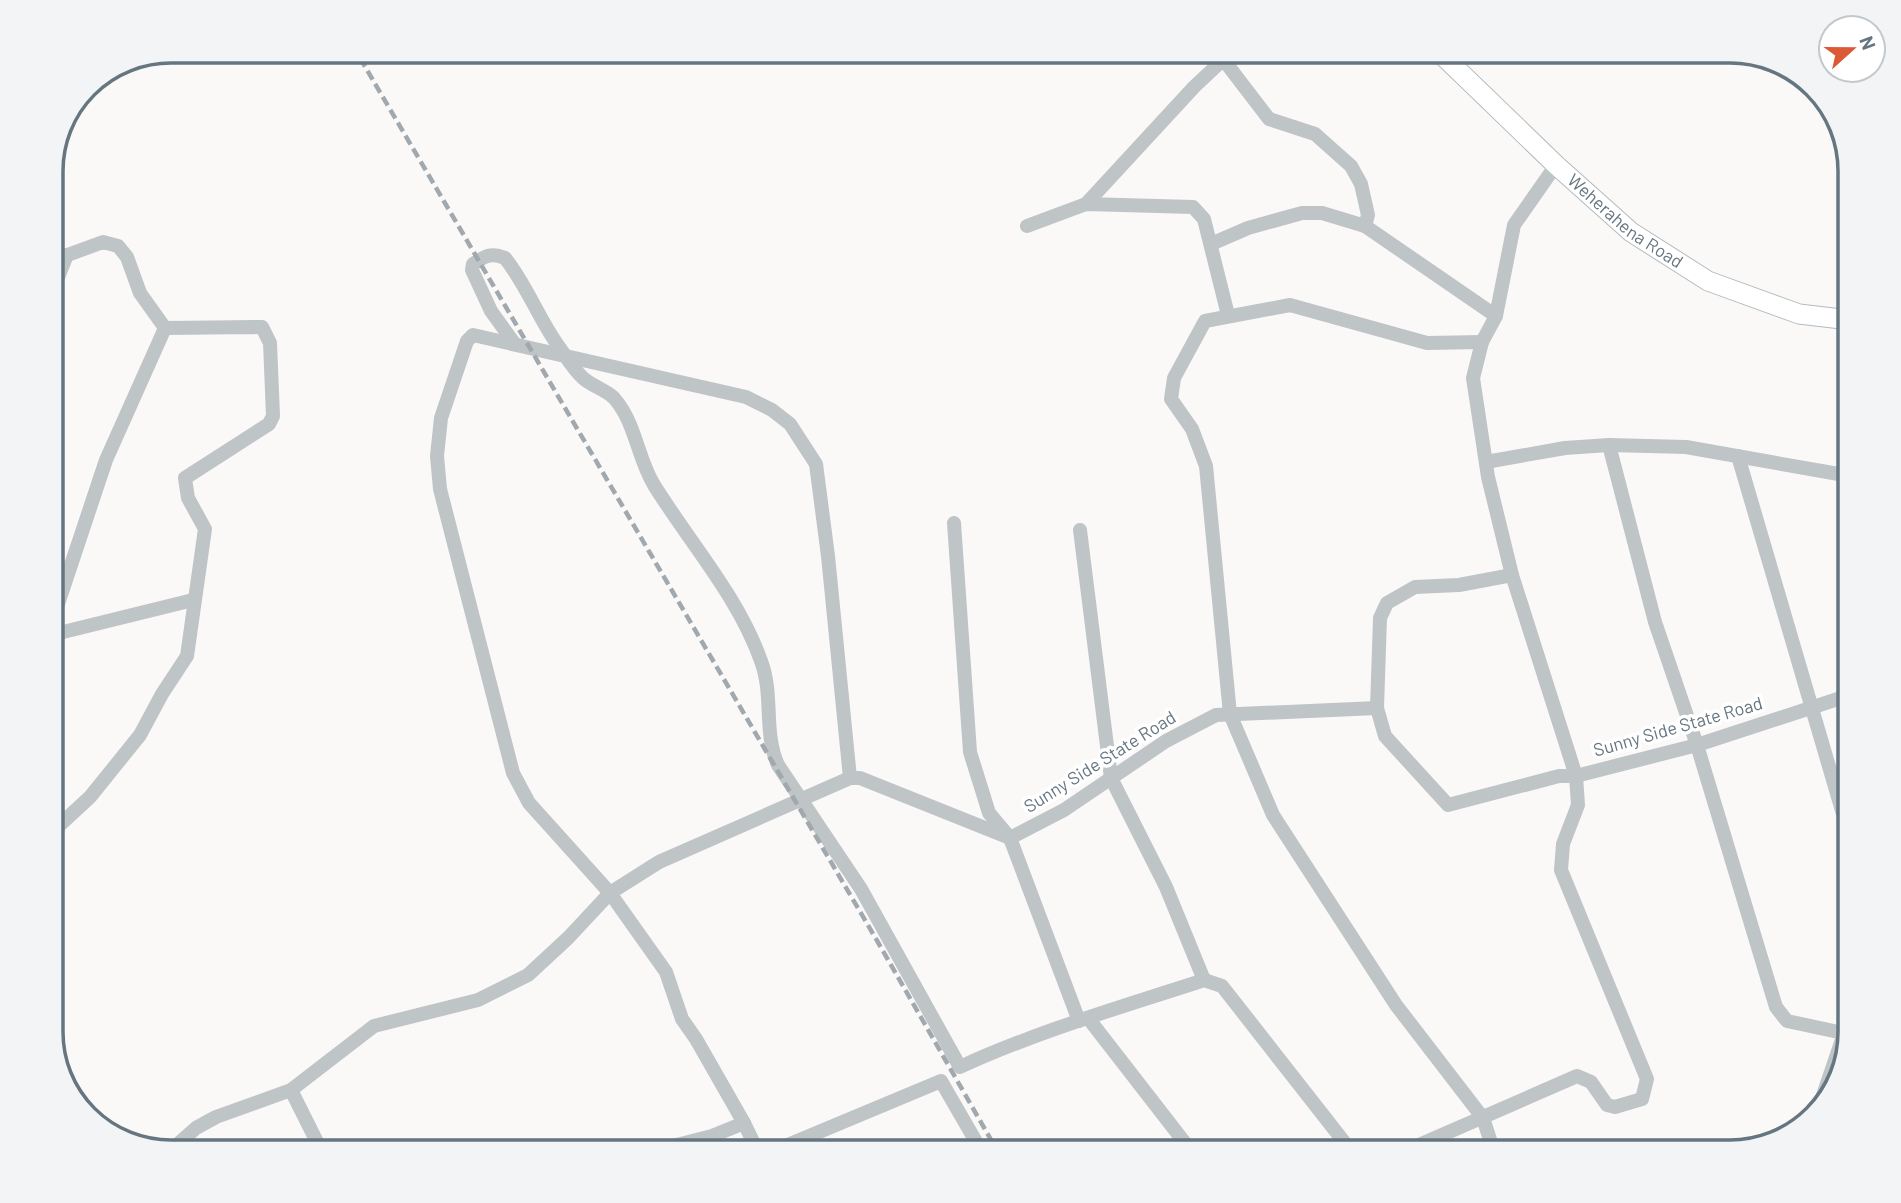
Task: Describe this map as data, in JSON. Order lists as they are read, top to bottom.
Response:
{
  "streets": {
    "main road": ["Weherahena Road"],
    "street": ["Sunny Side State Road"]
  },
  "north": "right"
}
